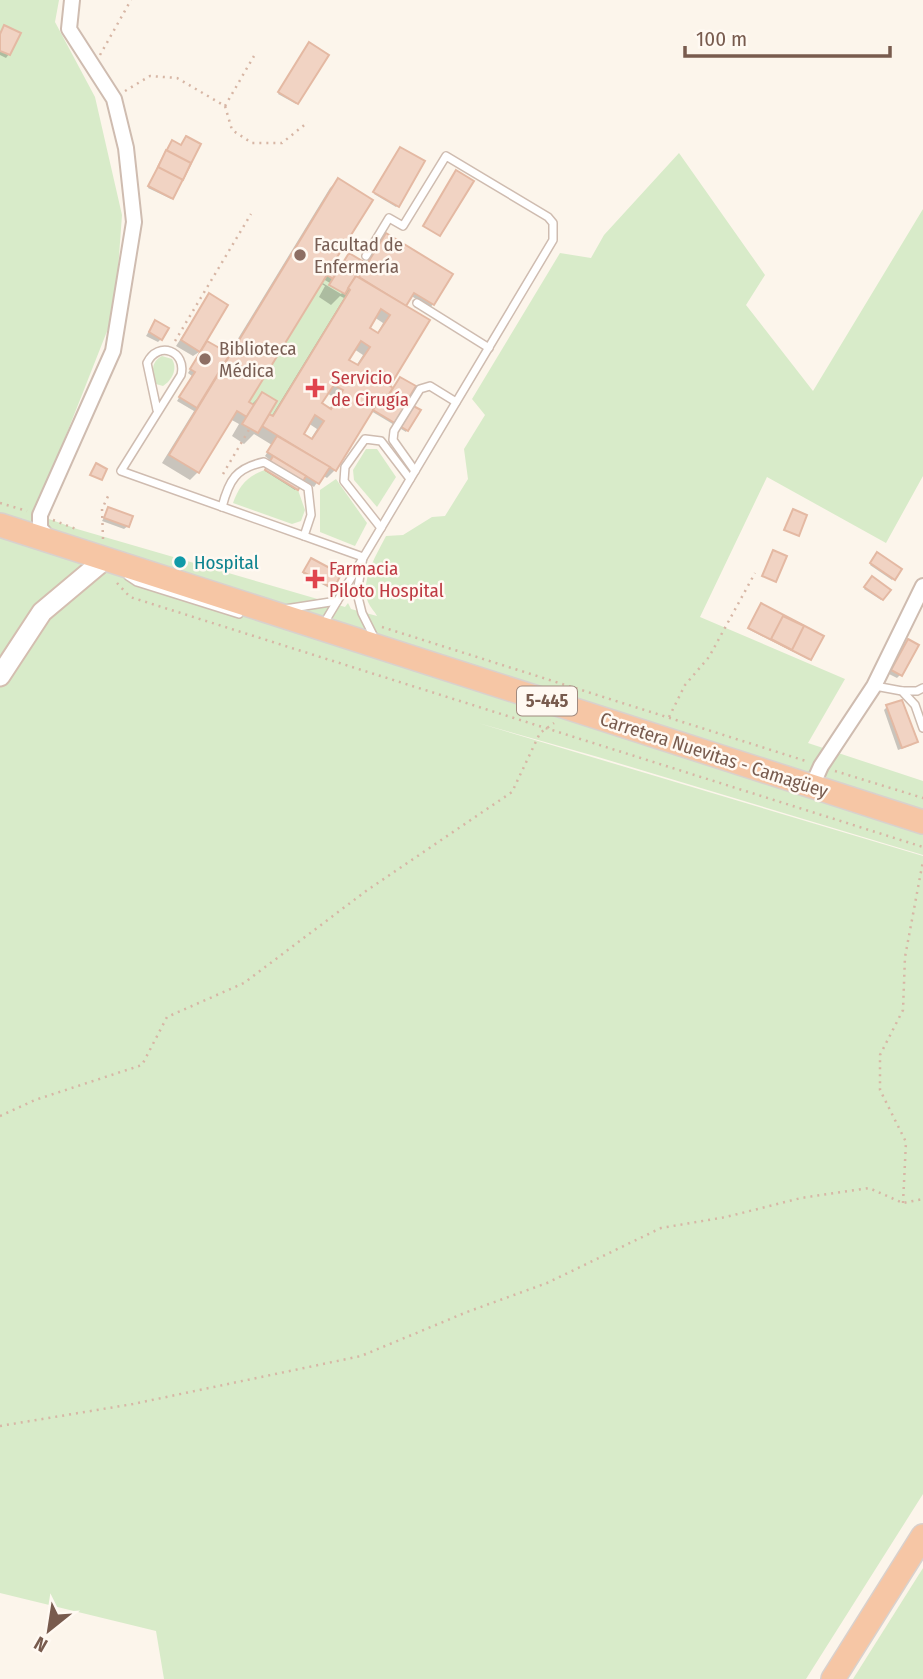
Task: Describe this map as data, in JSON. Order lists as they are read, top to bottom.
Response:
{
  "streets": {
    "highway": ["5-445", "Carretera Nuevitas - Camagüey"]
  },
  "places": {
    "other": ["Facultad de Enfermería", "Biblioteca Médica", "Hospital"],
    "health": ["Servicio de Cirugía", "Farmacia Piloto Hospital"]
  },
  "scale_bar": "100 m",
  "north": "bottom left"
}
